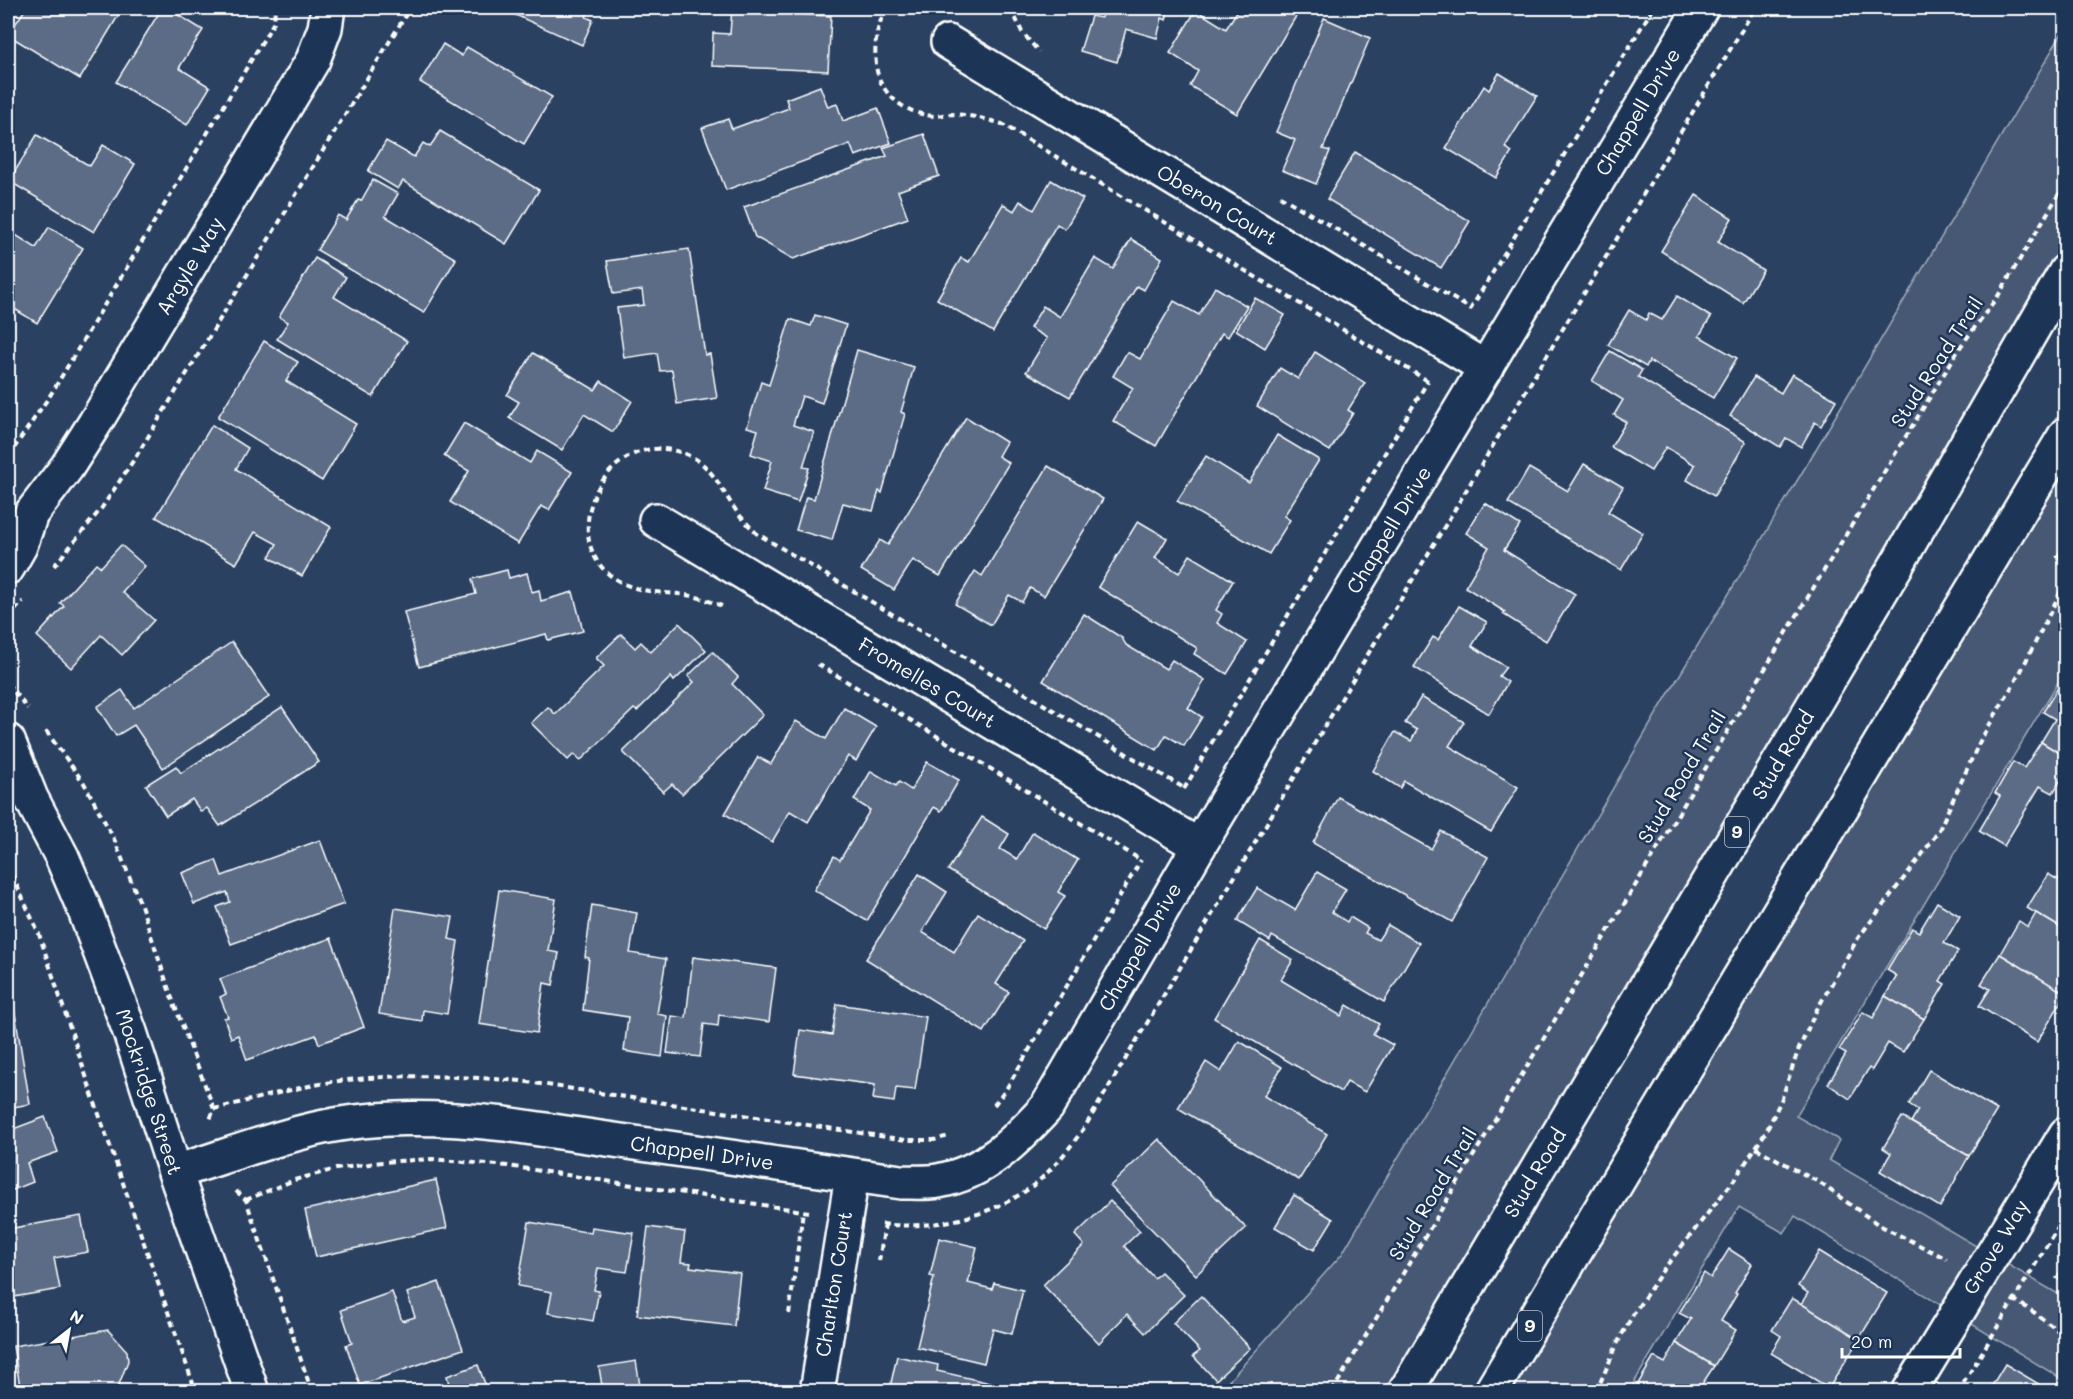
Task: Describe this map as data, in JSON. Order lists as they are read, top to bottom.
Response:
{
  "streets": {
    "main road": [
      "Chappell Drive",
      "Oberon Court",
      "Argyle Way",
      "Fromelles Court",
      "Stud Road",
      "9",
      "Mockridge Street",
      "Grove Way",
      "Charlton Court"
    ],
    "path": ["Stud Road Trail"]
  },
  "crossings": [
    ["Chappell Drive", "Oberon Court"],
    ["Chappell Drive", "Fromelles Court"],
    ["Chappell Drive", "Mockridge Street"],
    ["Chappell Drive", "Charlton Court"]
  ],
  "scale_bar": "20 m",
  "north": "top right"
}
